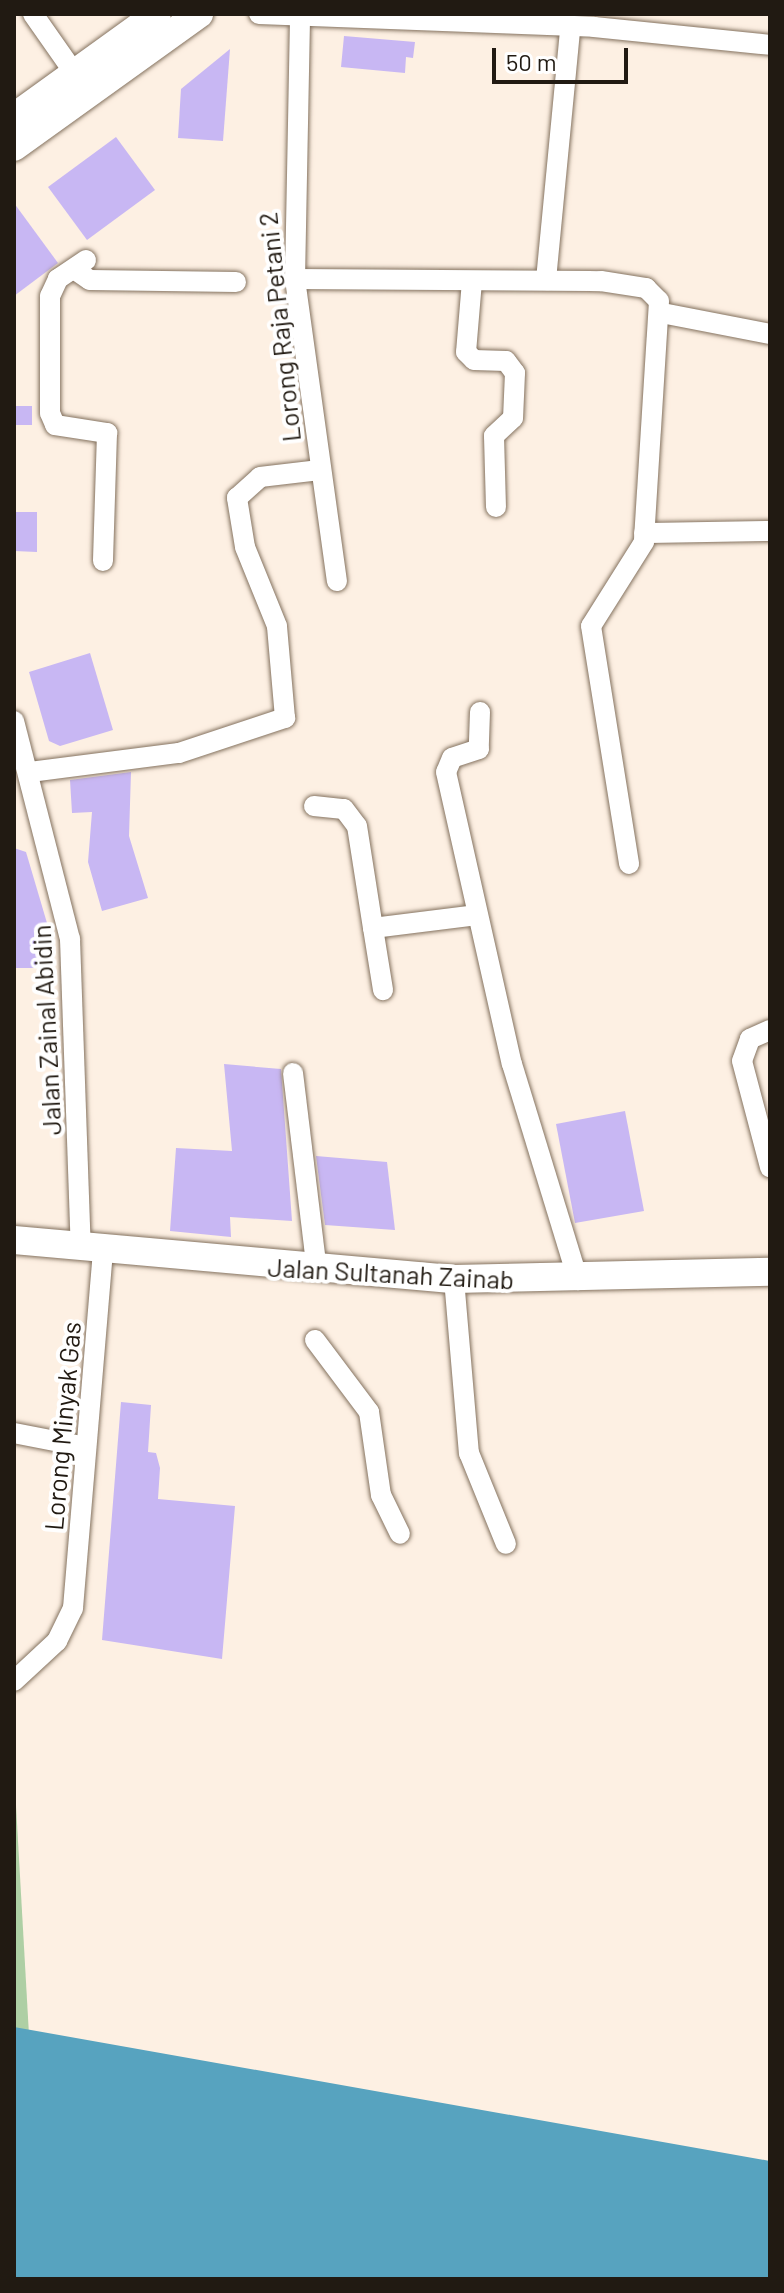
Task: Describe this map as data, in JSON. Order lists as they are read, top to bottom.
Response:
{
  "streets": {
    "main road": ["Jalan Sultanah Zainab"],
    "street": ["Lorong Raja Petani 2", "Jalan Zainal Abidin", "Lorong Minyak Gas"]
  },
  "crossings": [
    ["Jalan Zainal Abidin", "Jalan Sultanah Zainab"],
    ["Jalan Zainal Abidin", "Lorong Minyak Gas"],
    ["Jalan Sultanah Zainab", "Lorong Minyak Gas"]
  ],
  "scale_bar": "50 m"
}
